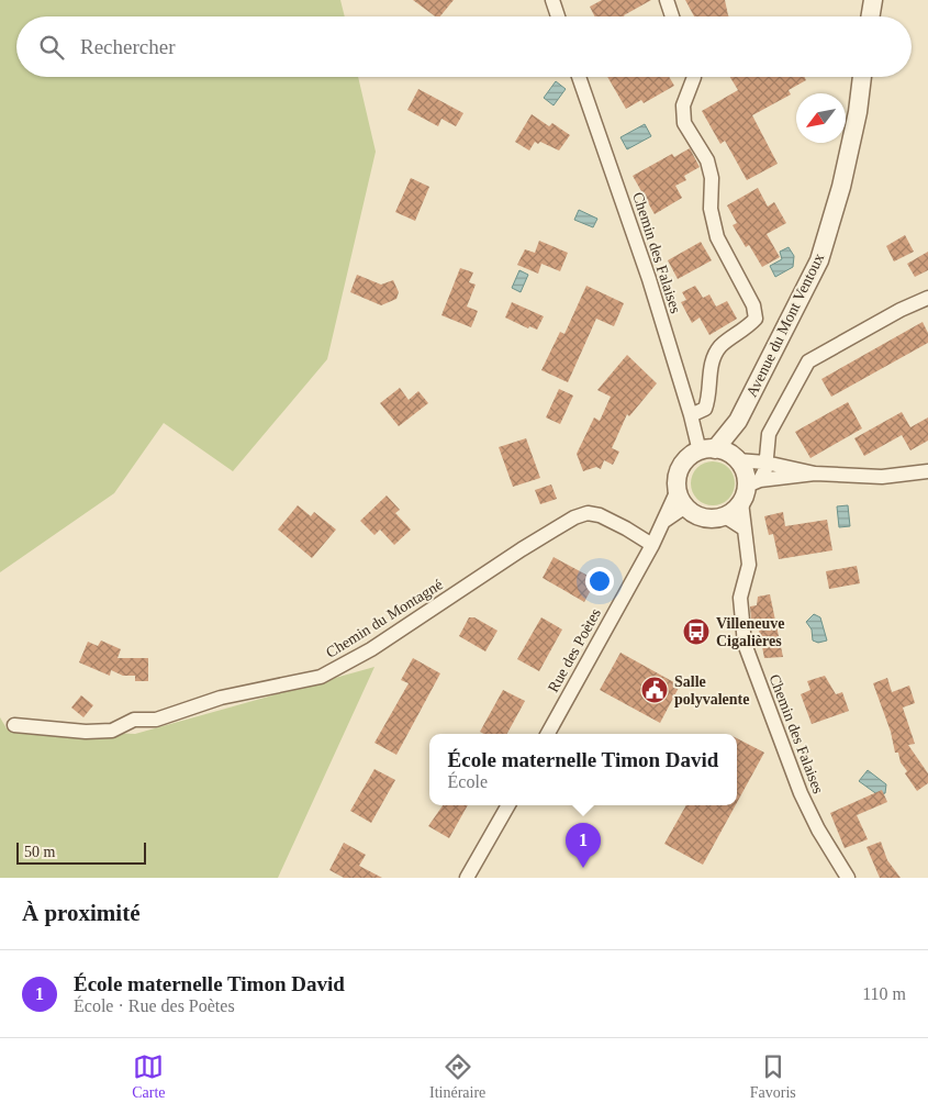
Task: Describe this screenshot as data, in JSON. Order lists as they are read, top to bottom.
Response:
{
  "streets": {
    "street": [
      "Chemin des Falaises",
      "Avenue du Mont Ventoux",
      "Chemin du Montagné",
      "Rue des Poètes"
    ]
  },
  "crossings": [
    ["Chemin des Falaises", "Avenue du Mont Ventoux"],
    ["Chemin des Falaises", "Rue des Poètes"],
    ["Avenue du Mont Ventoux", "Rue des Poètes"],
    ["Chemin du Montagné", "Rue des Poètes"]
  ],
  "places": {
    "bus stop": ["Villeneuve Cigalières"],
    "public building": ["Salle polyvalente"]
  },
  "scale_bar": "50 m",
  "north": "bottom left",
  "page": {
    "search": "Rechercher",
    "popup": ["École maternelle Timon David", "École"],
    "pins": "1",
    "scale": "50 m",
    "heading": "À proximité",
    "list": [
      {
        "mark": "1",
        "name": "École maternelle Timon David",
        "note": "École · Rue des Poètes",
        "value": "110 m"
      }
    ],
    "nav": ["Carte", "Itinéraire", "Favoris"]
  }
}
